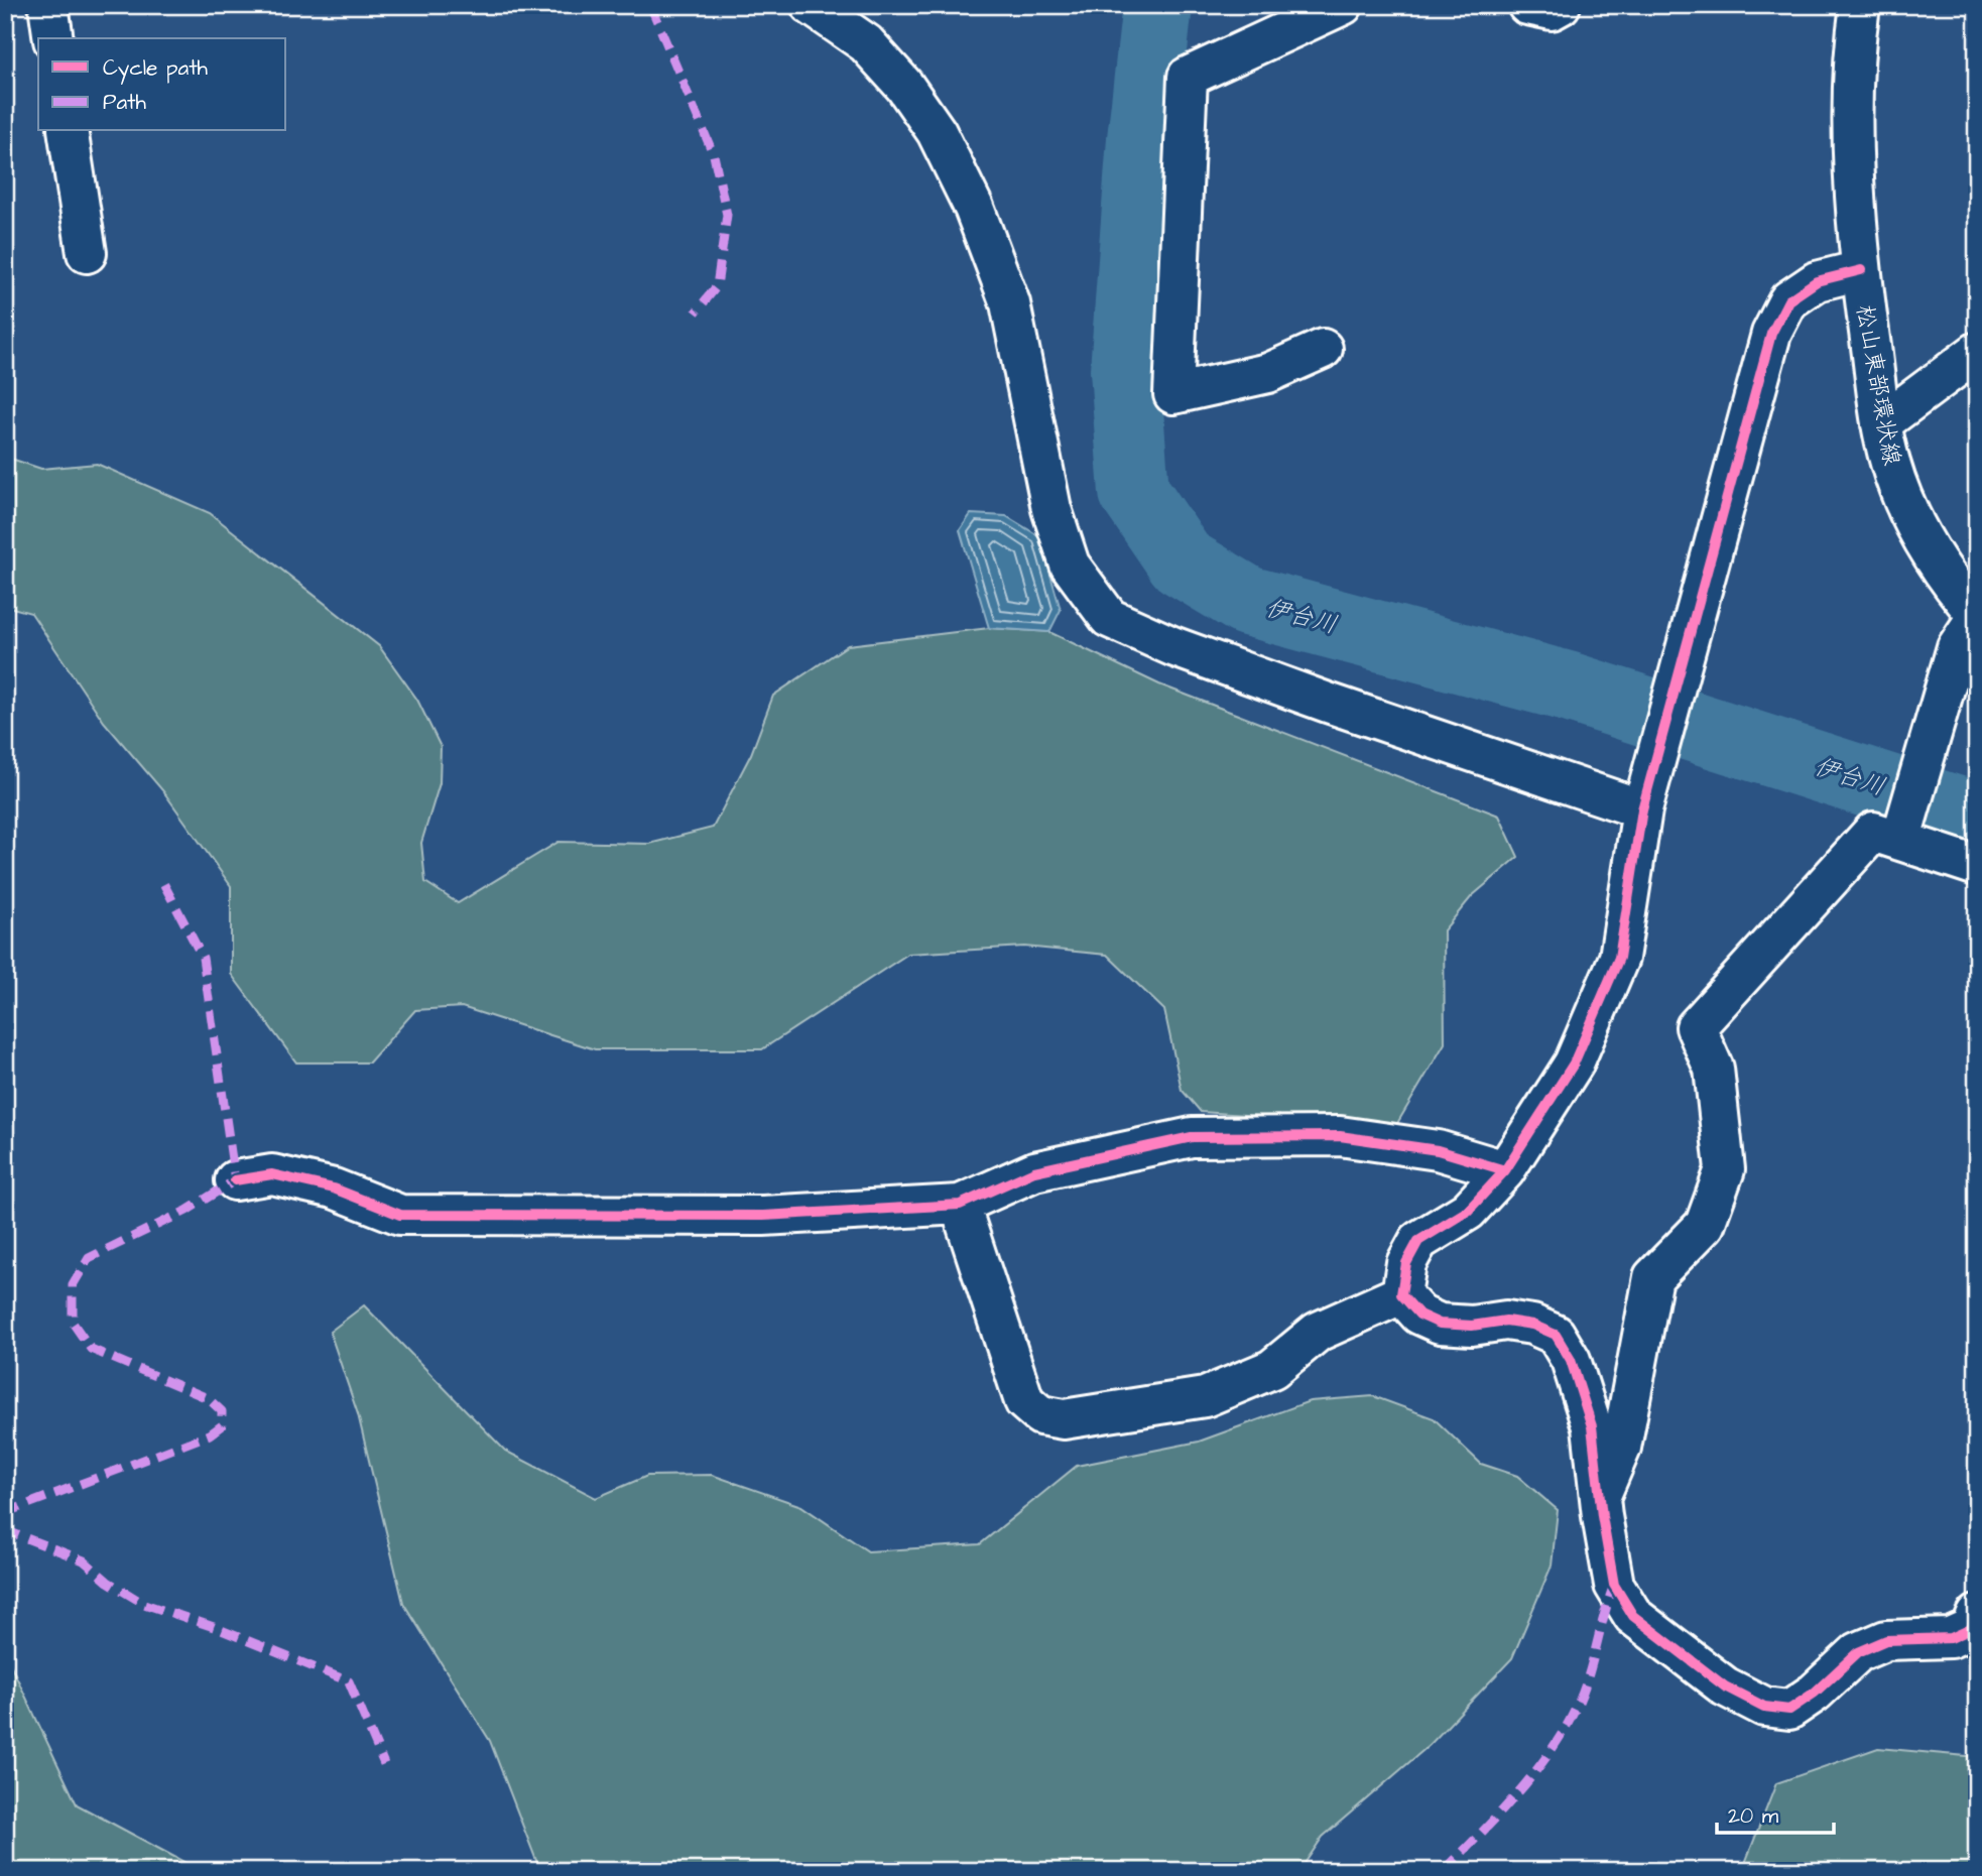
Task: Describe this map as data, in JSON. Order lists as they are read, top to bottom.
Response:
{
  "streets": {
    "street": ["松山東部環状線"]
  },
  "water": ["伊台川"],
  "legend": ["Cycle path", "Path"],
  "scale_bar": "20 m"
}
